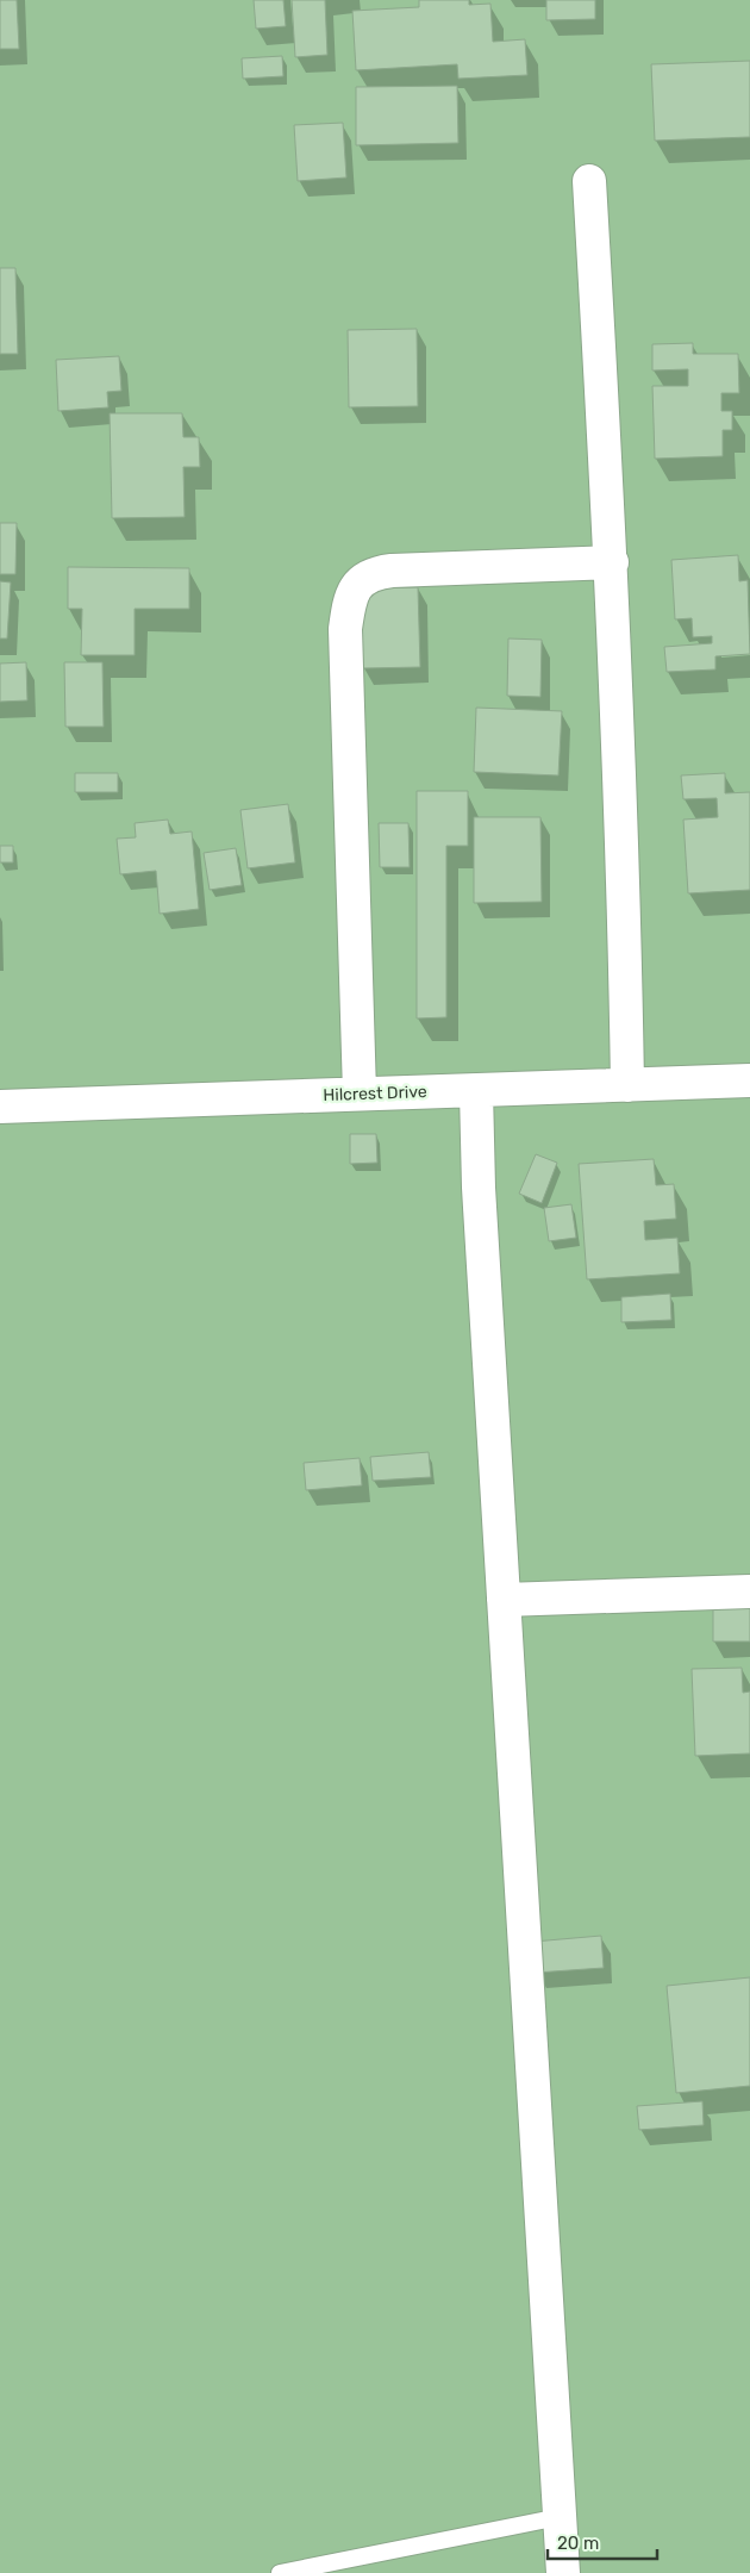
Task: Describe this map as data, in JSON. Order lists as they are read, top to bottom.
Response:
{
  "streets": {
    "street": ["Hilcrest Drive"]
  },
  "scale_bar": "20 m"
}
